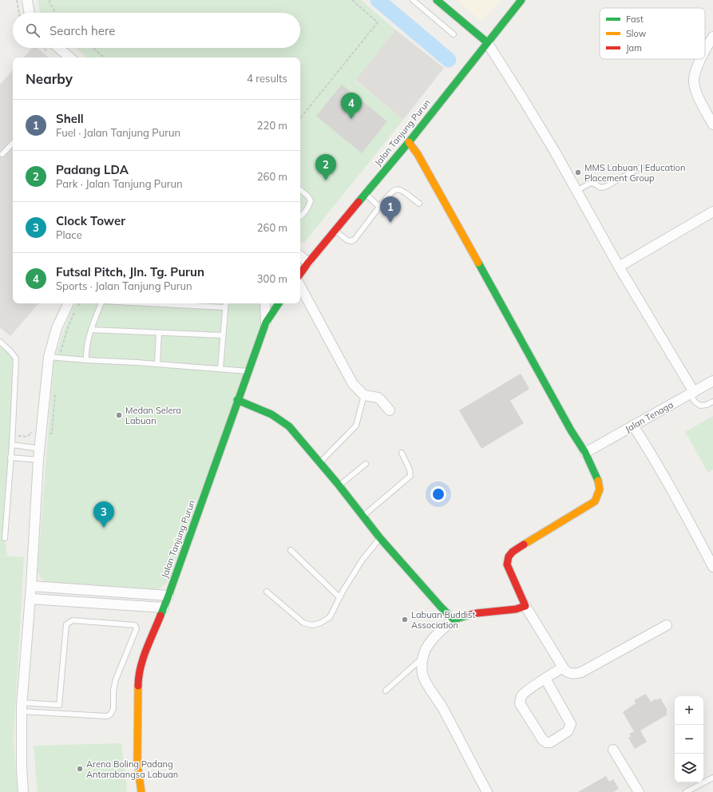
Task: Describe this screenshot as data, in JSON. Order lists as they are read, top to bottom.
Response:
{
  "streets": {
    "street": ["Jalan Tanjung Purun", "Jalan Tenaga"]
  },
  "places": [
    "MMS Labuan | Education Placement Group",
    "Medan Selera Labuan",
    "Labuan Buddist Association",
    "Arena Boling Padang Antarabangsa Labuan"
  ],
  "legend": ["Fast", "Slow", "Jam"],
  "page": {
    "search": "Search here",
    "heading": ["Nearby", "4 results"],
    "pins": [
      "4",
      "2",
      "1",
      "3"
    ],
    "list": [
      {
        "mark": "1",
        "name": "Shell",
        "note": "Fuel · Jalan Tanjung Purun",
        "value": "220 m"
      },
      {
        "mark": "2",
        "name": "Padang LDA",
        "note": "Park · Jalan Tanjung Purun",
        "value": "260 m"
      },
      {
        "mark": "3",
        "name": "Clock Tower",
        "note": "Place",
        "value": "260 m"
      },
      {
        "mark": "4",
        "name": "Futsal Pitch, Jln. Tg. Purun",
        "note": "Sports · Jalan Tanjung Purun",
        "value": "300 m"
      }
    ],
    "map_buttons": ["+", "−"]
  }
}
